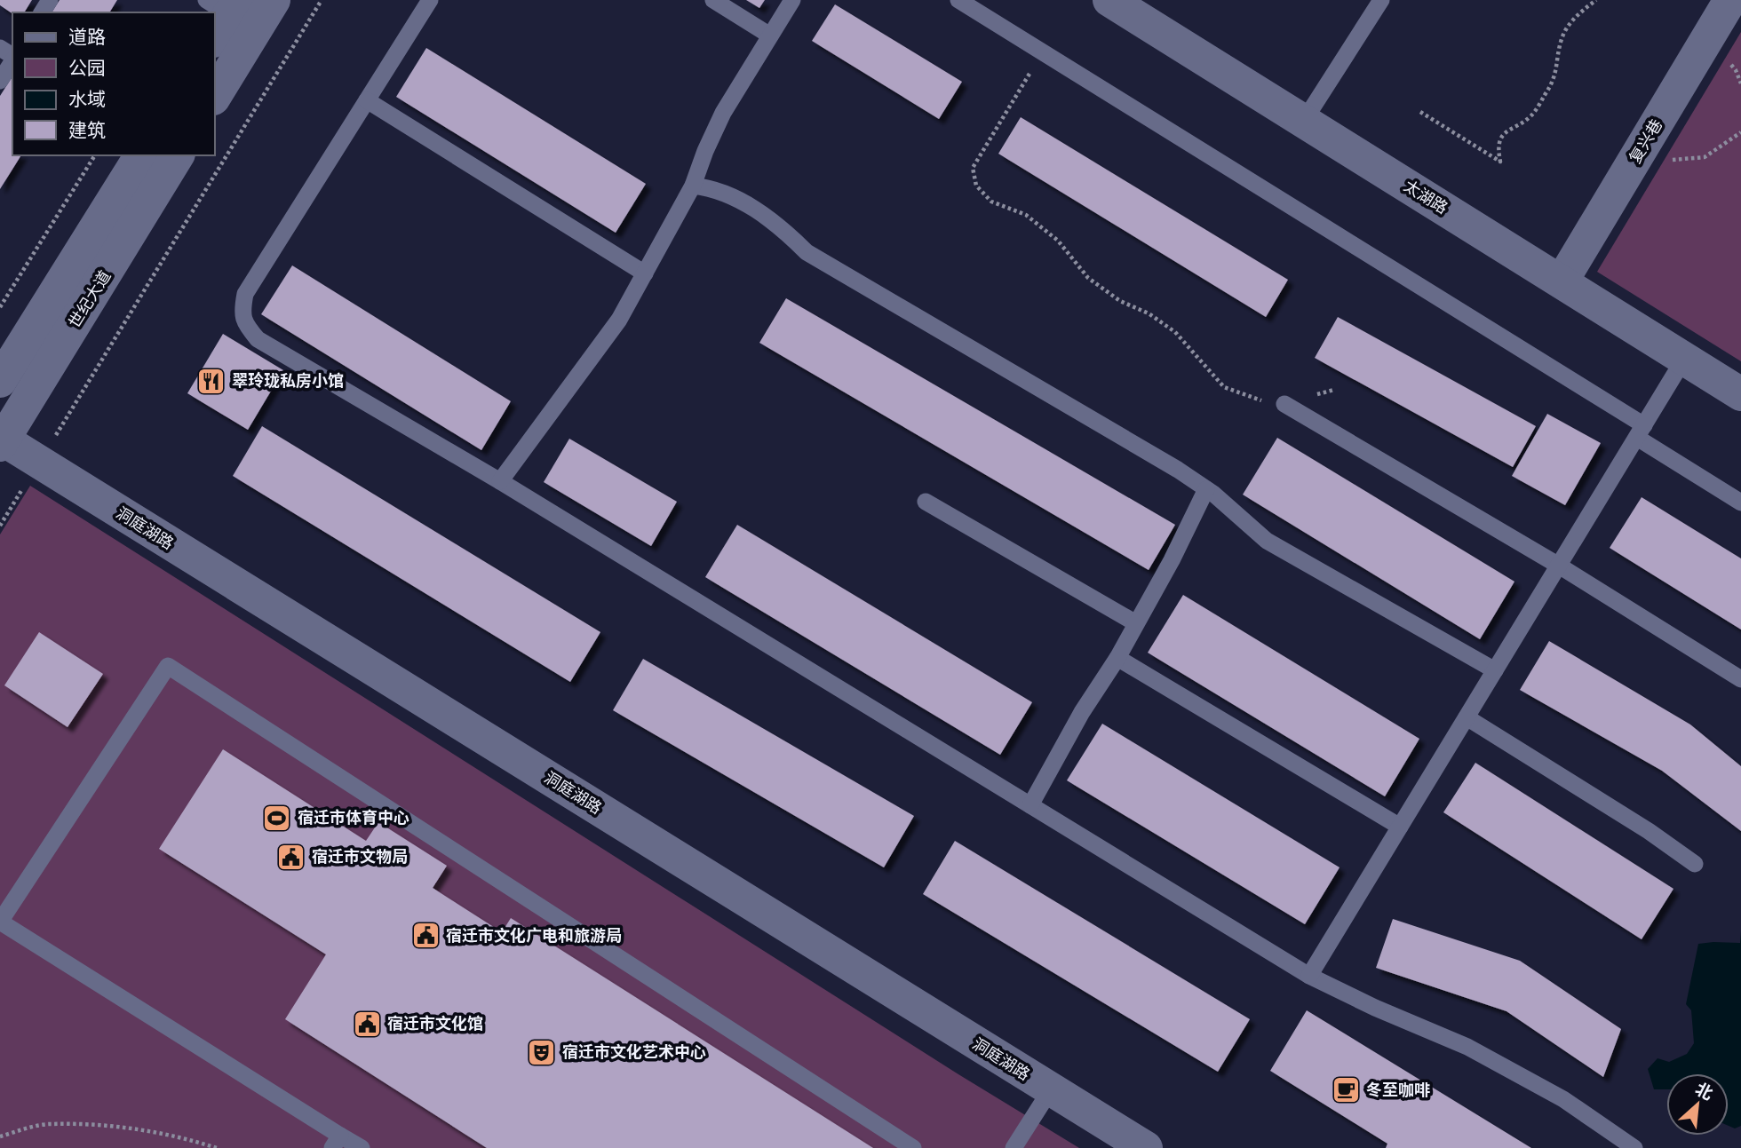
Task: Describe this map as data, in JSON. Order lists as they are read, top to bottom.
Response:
{
  "streets": {
    "street": [
      "复兴巷",
      "太湖路",
      "世纪大道",
      "洞庭湖路"
    ]
  },
  "crossings": [
    ["复兴巷", "太湖路"],
    ["世纪大道", "洞庭湖路"]
  ],
  "places": {
    "restaurant": ["翠玲珑私房小馆"],
    "sports": ["宿迁市体育中心"],
    "public building": ["宿迁市文物局", "宿迁市文化广电和旅游局", "宿迁市文化馆"],
    "theatre": ["宿迁市文化艺术中心"],
    "cafe": ["冬至咖啡"]
  },
  "legend": [
    "道路",
    "公园",
    "水域",
    "建筑"
  ],
  "north": "top right"
}
